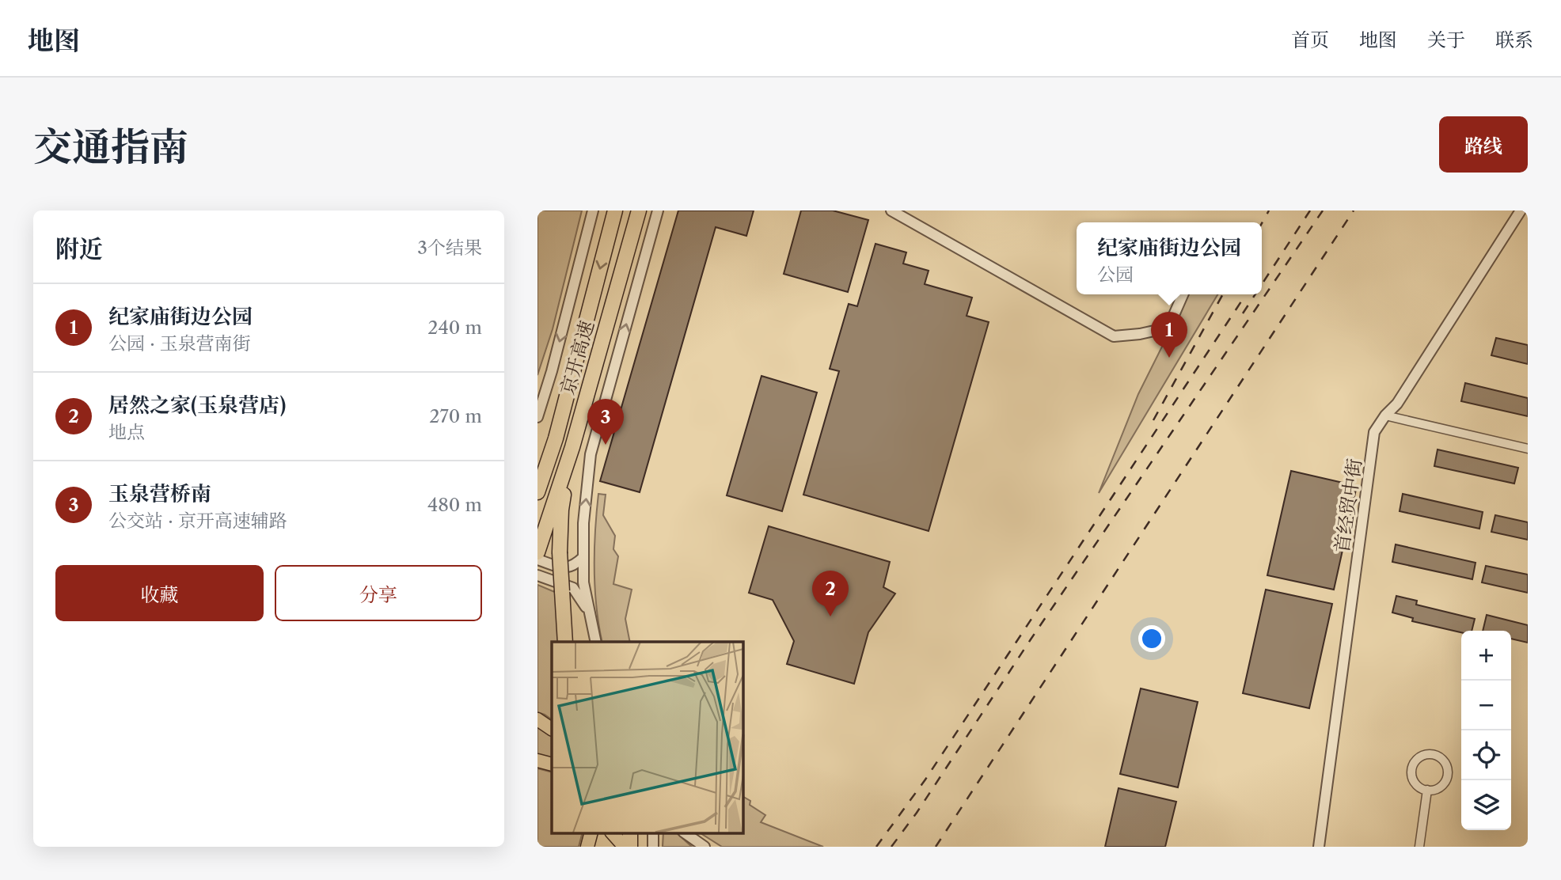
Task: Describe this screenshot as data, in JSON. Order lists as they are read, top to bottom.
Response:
{
  "streets": {
    "highway": ["京开高速"],
    "street": ["首经贸中街"]
  },
  "page": {
    "header": "地图",
    "nav": [
      "首页",
      "地图",
      "关于",
      "联系"
    ],
    "title": "交通指南",
    "buttons": [
      "路线",
      ["收藏", "分享"]
    ],
    "heading": ["附近", "3个结果"],
    "popup": ["纪家庙街边公园", "公园"],
    "list": [
      {
        "mark": "1",
        "name": "纪家庙街边公园",
        "note": "公园 · 玉泉营南街",
        "value": "240 m"
      },
      {
        "mark": "2",
        "name": "居然之家(玉泉营店)",
        "note": "地点",
        "value": "270 m"
      },
      {
        "mark": "3",
        "name": "玉泉营桥南",
        "note": "公交站 · 京开高速辅路",
        "value": "480 m"
      }
    ],
    "pins": ["1", "3", "2"],
    "map_buttons": ["+", "−"]
  }
}
